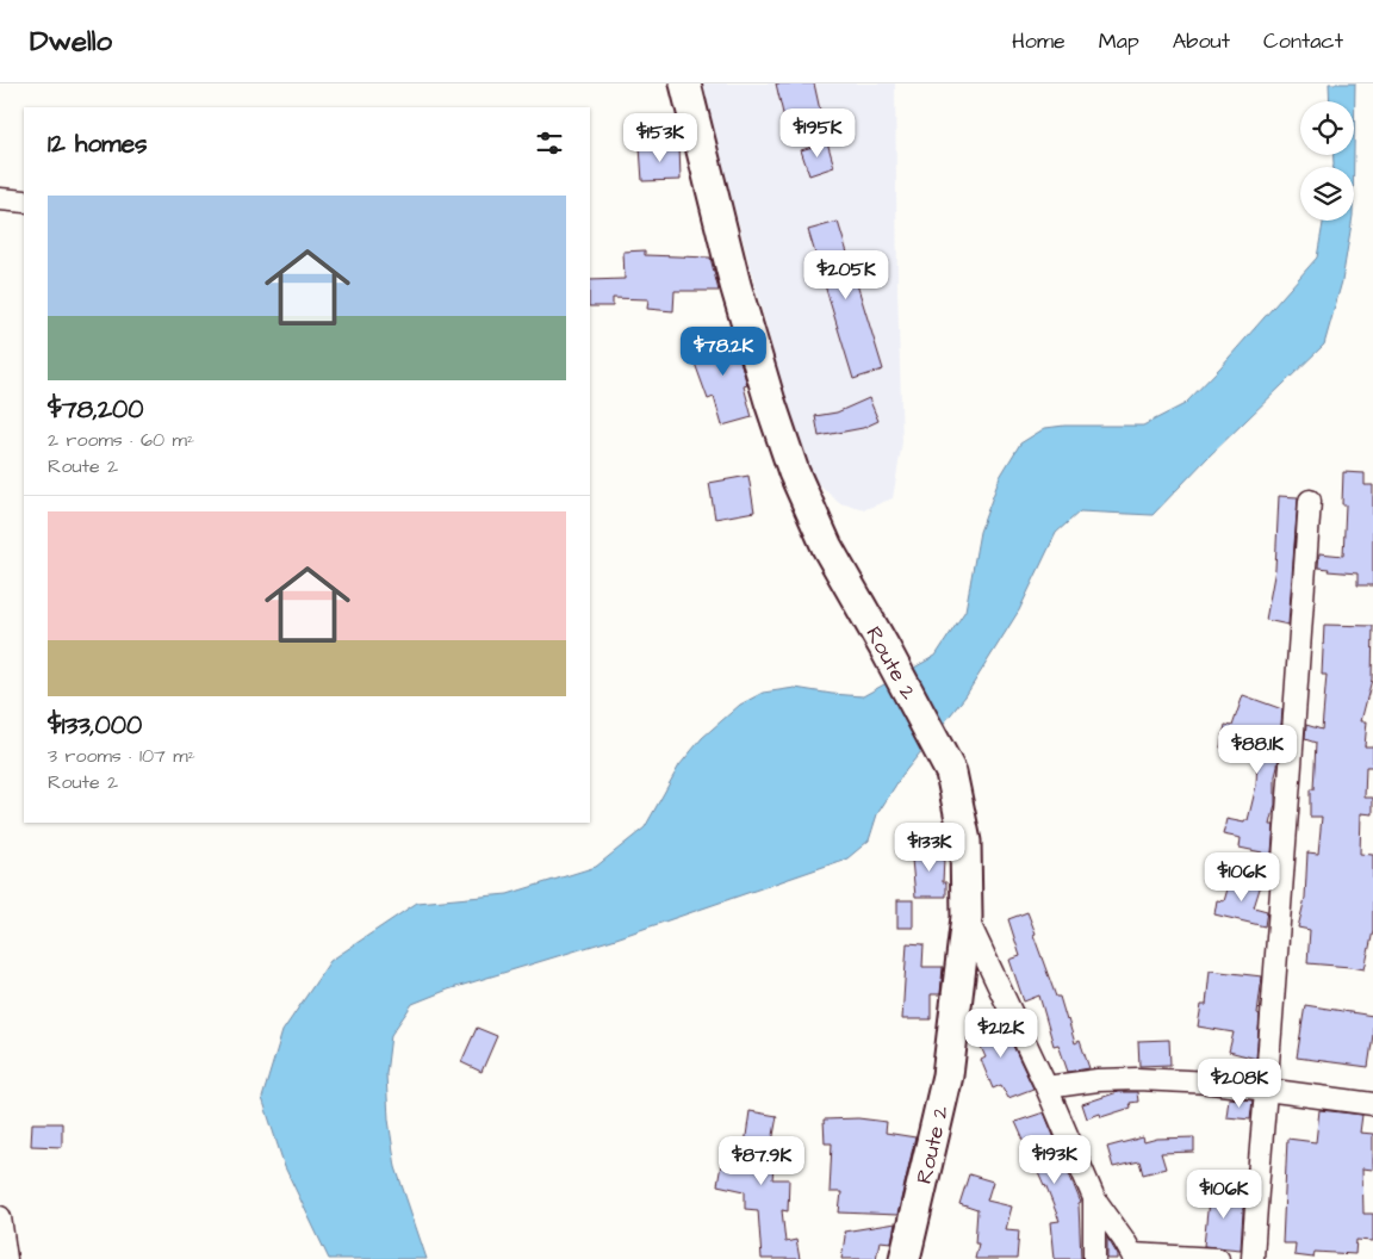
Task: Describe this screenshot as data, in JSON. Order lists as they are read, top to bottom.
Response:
{
  "streets": {
    "highway": ["Route 2"]
  },
  "page": {
    "header": "Dwello",
    "nav": [
      "Home",
      "Map",
      "About",
      "Contact"
    ],
    "heading": "12 homes",
    "price": [
      "$195K",
      "$153K",
      "$205K",
      "$78.2K",
      "$88.1K",
      "$133K",
      "$106K",
      "$212K",
      "$208K",
      "$193K",
      "$87.9K",
      "$106K"
    ],
    "list": [
      {
        "name": "$78,200",
        "note": "2 rooms · 60 m² · Route 2"
      },
      {
        "name": "$133,000",
        "note": "3 rooms · 107 m² · Route 2"
      }
    ]
  }
}
